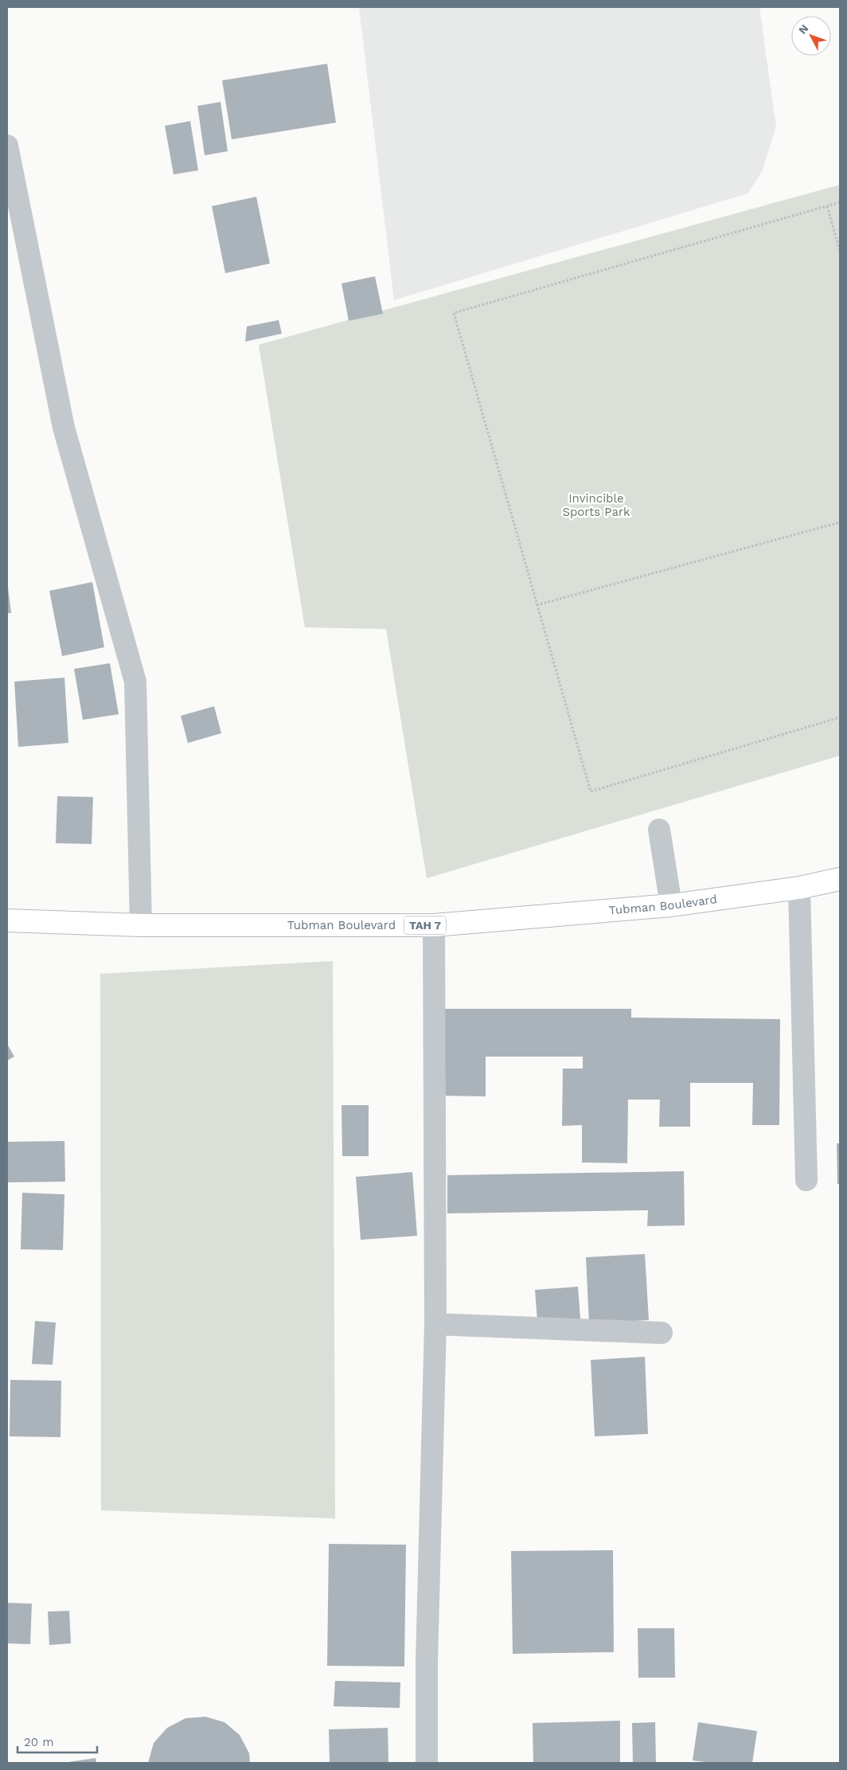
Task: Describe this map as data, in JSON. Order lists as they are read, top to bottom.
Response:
{
  "streets": {
    "highway": ["Tubman Boulevard", "TAH 7"]
  },
  "parks": ["Invincible Sports Park"],
  "scale_bar": "20 m",
  "north": "top left"
}
